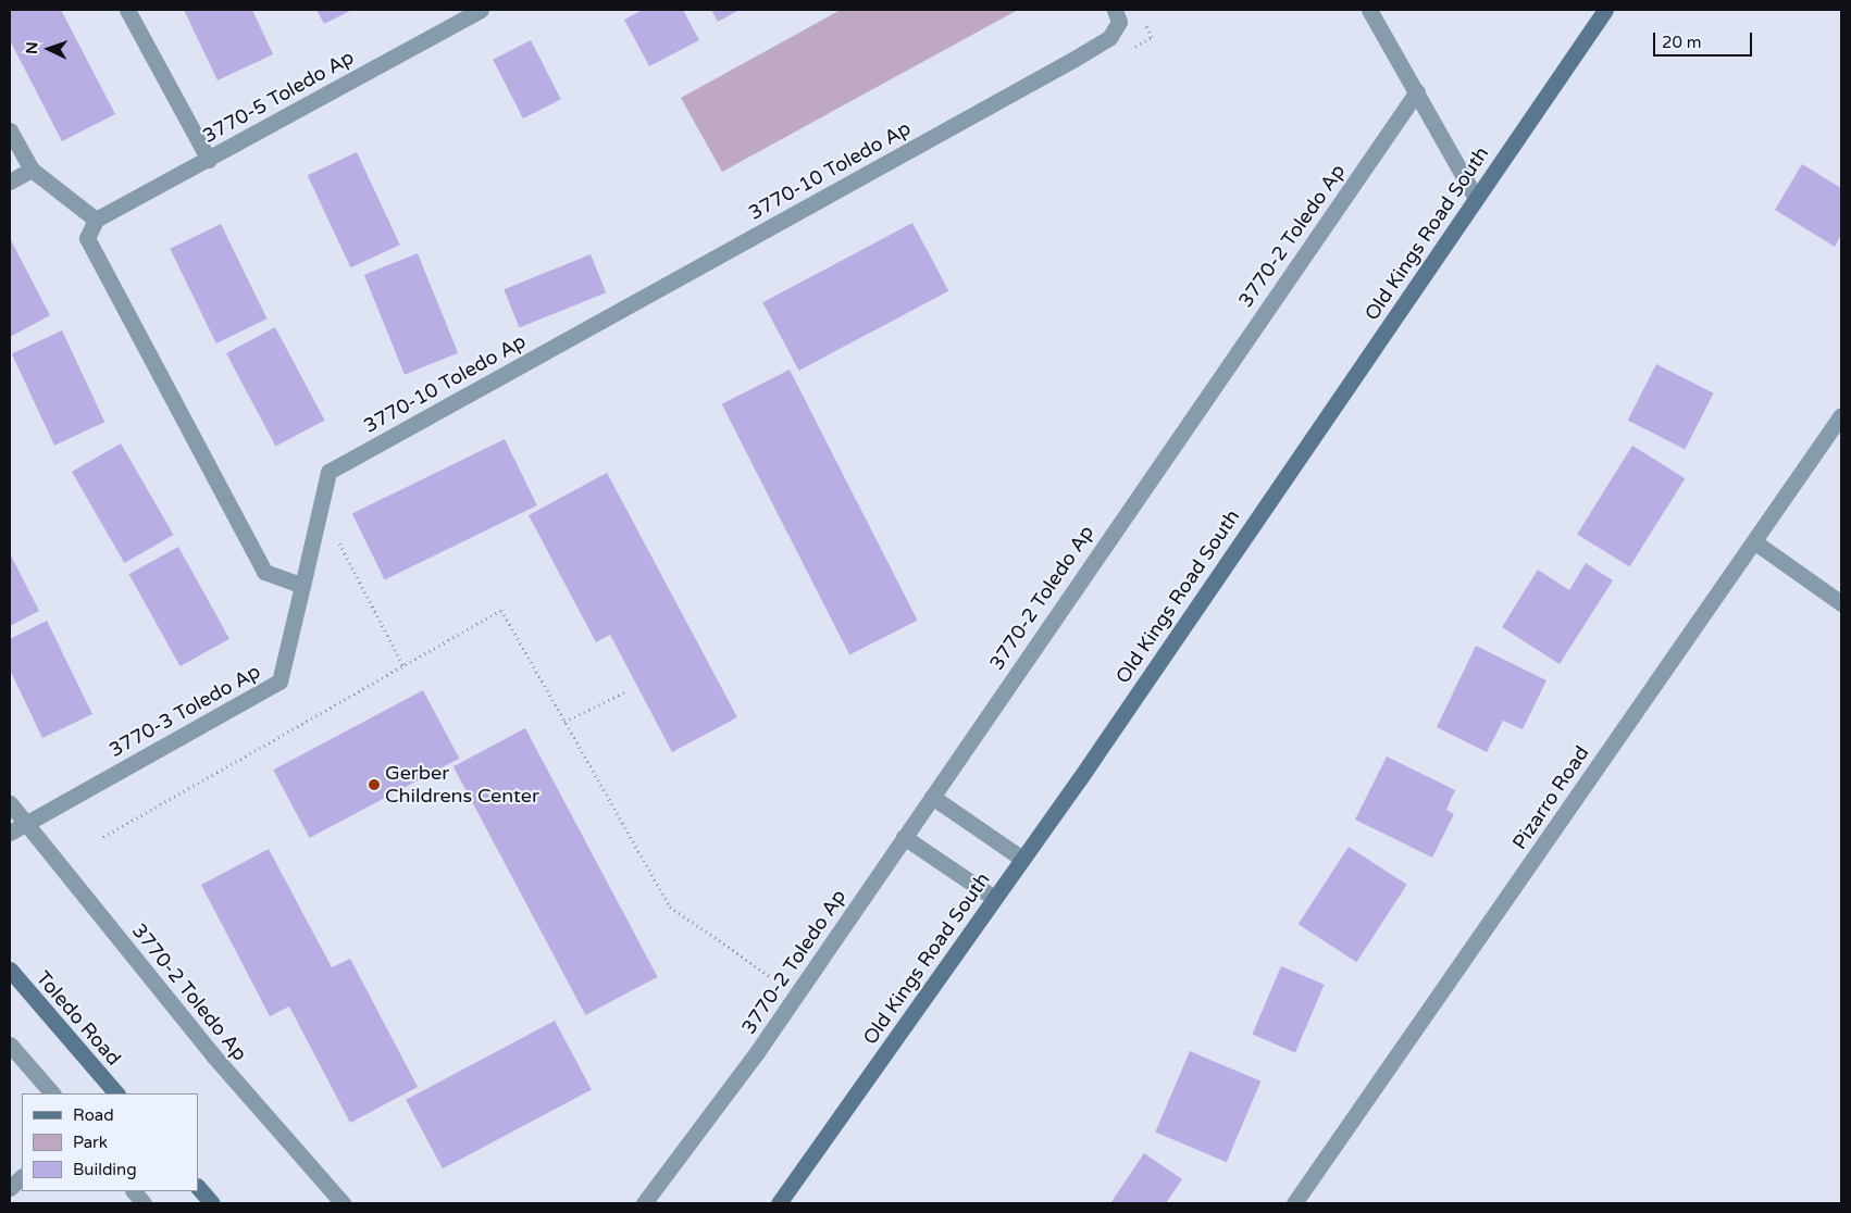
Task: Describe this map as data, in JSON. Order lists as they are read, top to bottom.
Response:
{
  "streets": {
    "street": [
      "3770-5 Toledo Ap",
      "3770-10 Toledo Ap",
      "Old Kings Road South",
      "3770-2 Toledo Ap",
      "3770-3 Toledo Ap",
      "Pizarro Road",
      "Toledo Road"
    ]
  },
  "crossings": [
    ["3770-10 Toledo Ap", "3770-3 Toledo Ap"],
    ["3770-2 Toledo Ap", "3770-3 Toledo Ap"]
  ],
  "places": ["Gerber Childrens Center"],
  "legend": ["Road", "Park", "Building"],
  "scale_bar": "20 m",
  "north": "left"
}
